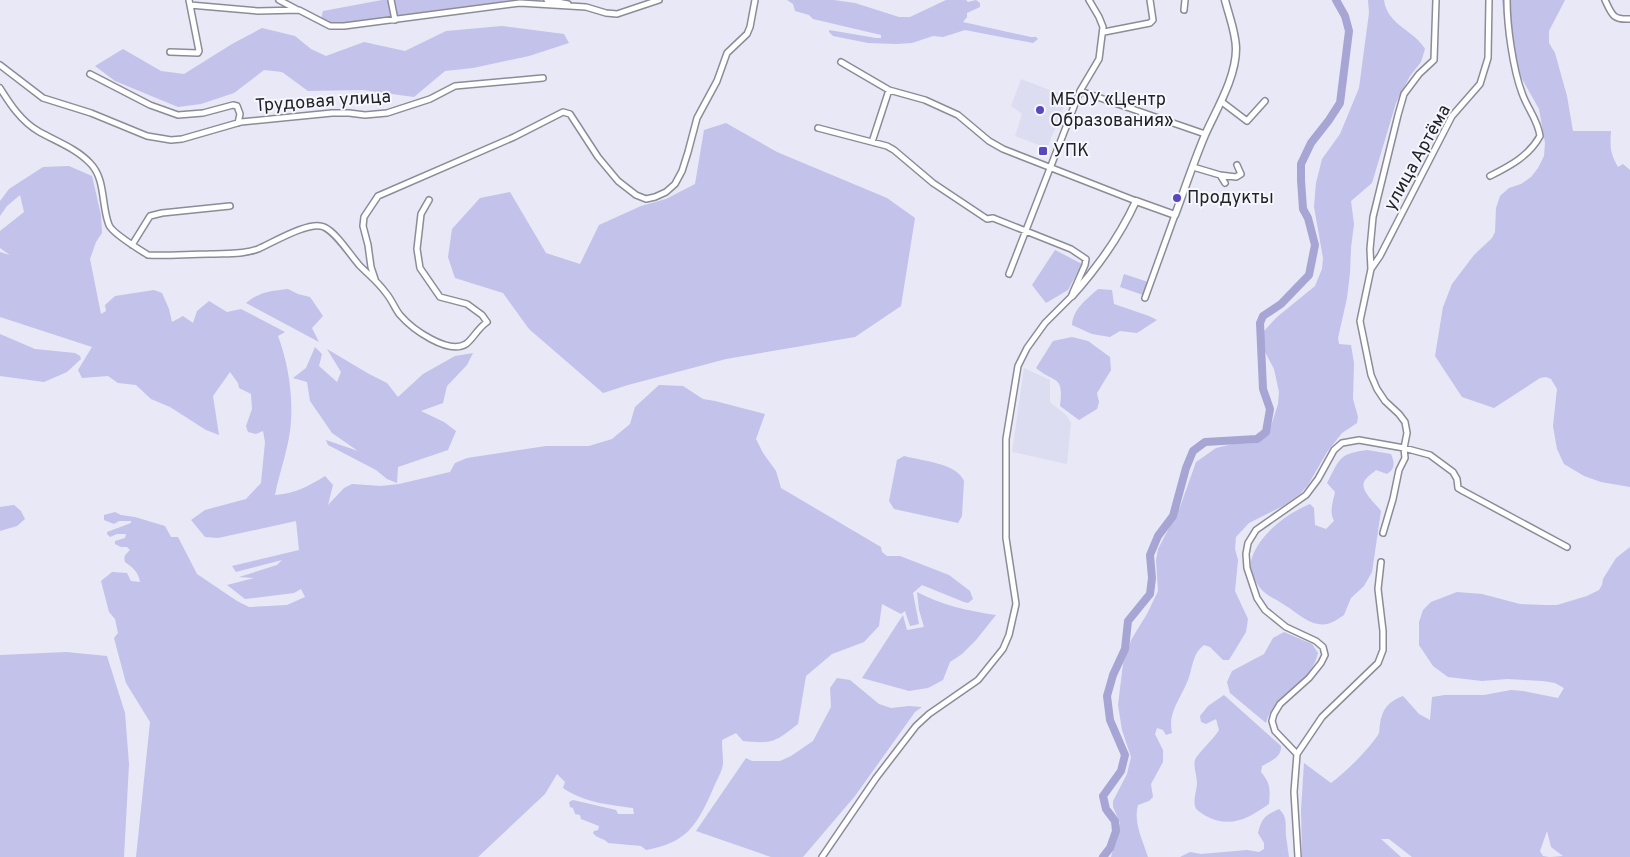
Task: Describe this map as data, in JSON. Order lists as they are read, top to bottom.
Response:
{
  "streets": {
    "street": ["Трудовая улица", "улица Артёма"]
  },
  "places": {
    "other": ["МБОУ «Центр Образования»", "Продукты"],
    "transit": ["УПК"]
  }
}
